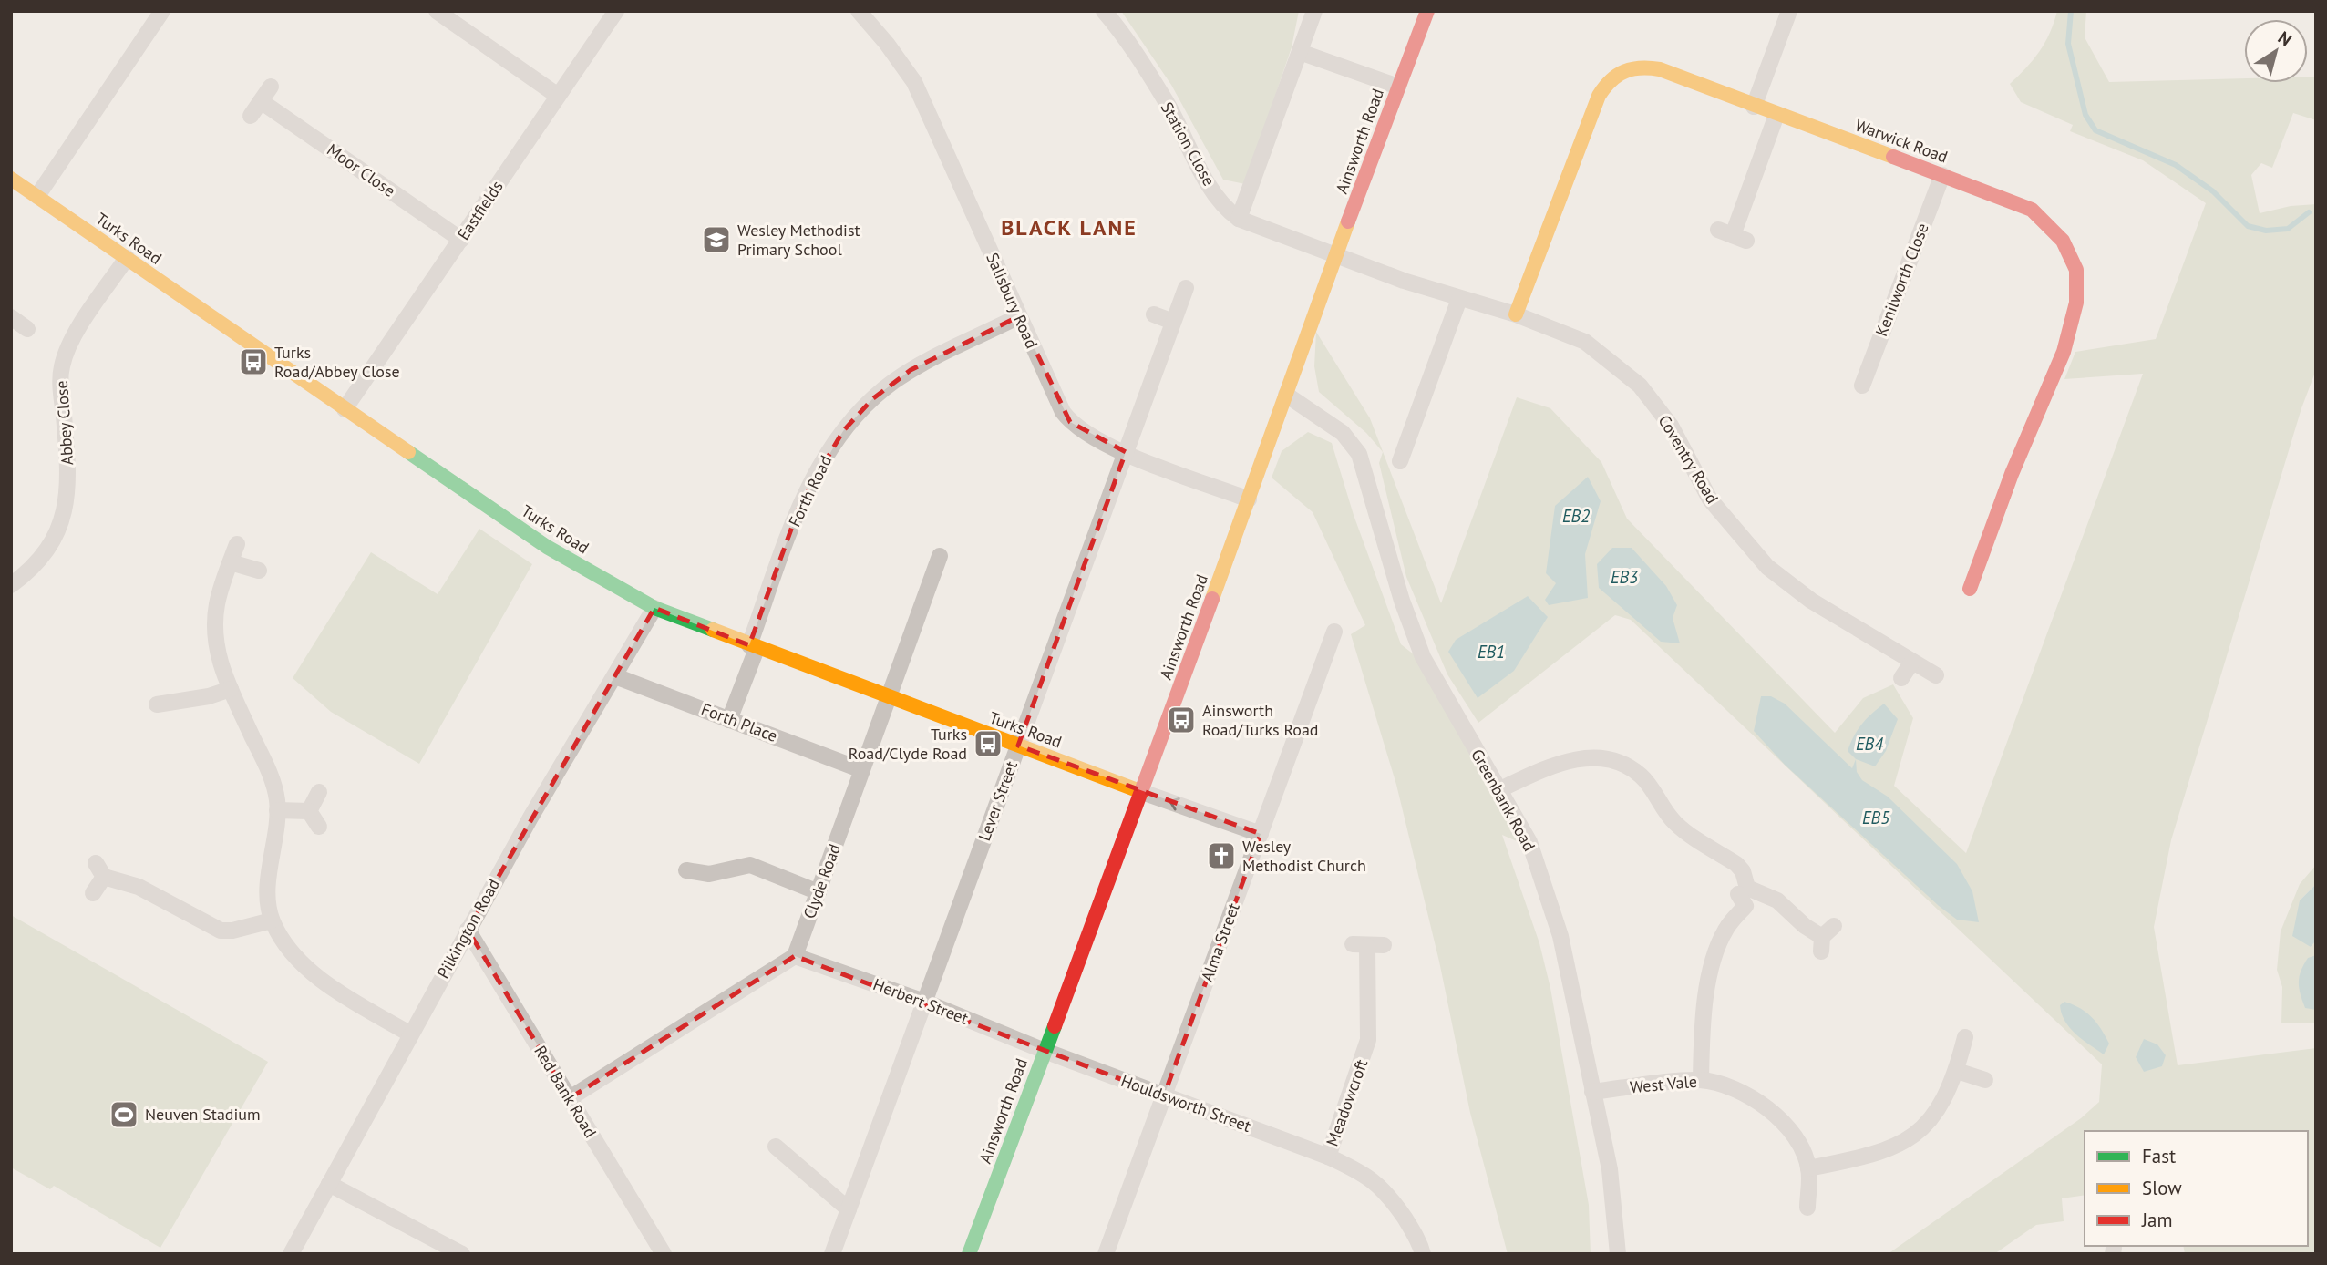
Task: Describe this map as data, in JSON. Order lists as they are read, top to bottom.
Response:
{
  "streets": {
    "street": [
      "Ainsworth Road",
      "Warwick Road",
      "Station Close",
      "Moor Close",
      "Eastfields",
      "Turks Road",
      "Kenilworth Close",
      "Salisbury Road",
      "Abbey Close",
      "Coventry Road",
      "Forth Road",
      "Forth Place",
      "Greenbank Road",
      "Lever Street",
      "Clyde Road",
      "Pilkington Road",
      "Alma Street",
      "Herbert Street",
      "West Vale",
      "Red Bank Road",
      "Meadowcroft",
      "Houldsworth Street"
    ]
  },
  "crossings": [
    ["Ainsworth Road", "Station Close"],
    ["Ainsworth Road", "Turks Road"],
    ["Ainsworth Road", "Salisbury Road"],
    ["Ainsworth Road", "Coventry Road"],
    ["Ainsworth Road", "Greenbank Road"],
    ["Ainsworth Road", "Herbert Street"],
    ["Ainsworth Road", "Houldsworth Street"],
    ["Warwick Road", "Kenilworth Close"],
    ["Warwick Road", "Coventry Road"],
    ["Station Close", "Coventry Road"],
    ["Moor Close", "Eastfields"],
    ["Eastfields", "Turks Road"],
    ["Turks Road", "Abbey Close"],
    ["Turks Road", "Forth Road"],
    ["Turks Road", "Lever Street"],
    ["Turks Road", "Clyde Road"],
    ["Turks Road", "Pilkington Road"],
    ["Salisbury Road", "Forth Road"],
    ["Salisbury Road", "Lever Street"],
    ["Forth Road", "Forth Place"],
    ["Forth Place", "Clyde Road"],
    ["Forth Place", "Pilkington Road"],
    ["Greenbank Road", "West Vale"],
    ["Lever Street", "Herbert Street"],
    ["Clyde Road", "Herbert Street"],
    ["Pilkington Road", "Red Bank Road"],
    ["Alma Street", "Houldsworth Street"],
    ["Herbert Street", "Houldsworth Street"],
    ["Meadowcroft", "Houldsworth Street"]
  ],
  "districts": ["BLACK LANE"],
  "water": [
    "EB2",
    "EB3",
    "EB1",
    "EB4",
    "EB5"
  ],
  "places": {
    "school or university": ["Wesley Methodist Primary School"],
    "bus stop": ["Turks Road/Abbey Close", "Ainsworth Road/Turks Road", "Turks Road/Clyde Road"],
    "church": ["Wesley Methodist Church"],
    "sports": ["Neuven Stadium"]
  },
  "legend": ["Fast", "Slow", "Jam"],
  "north": "top right"
}
